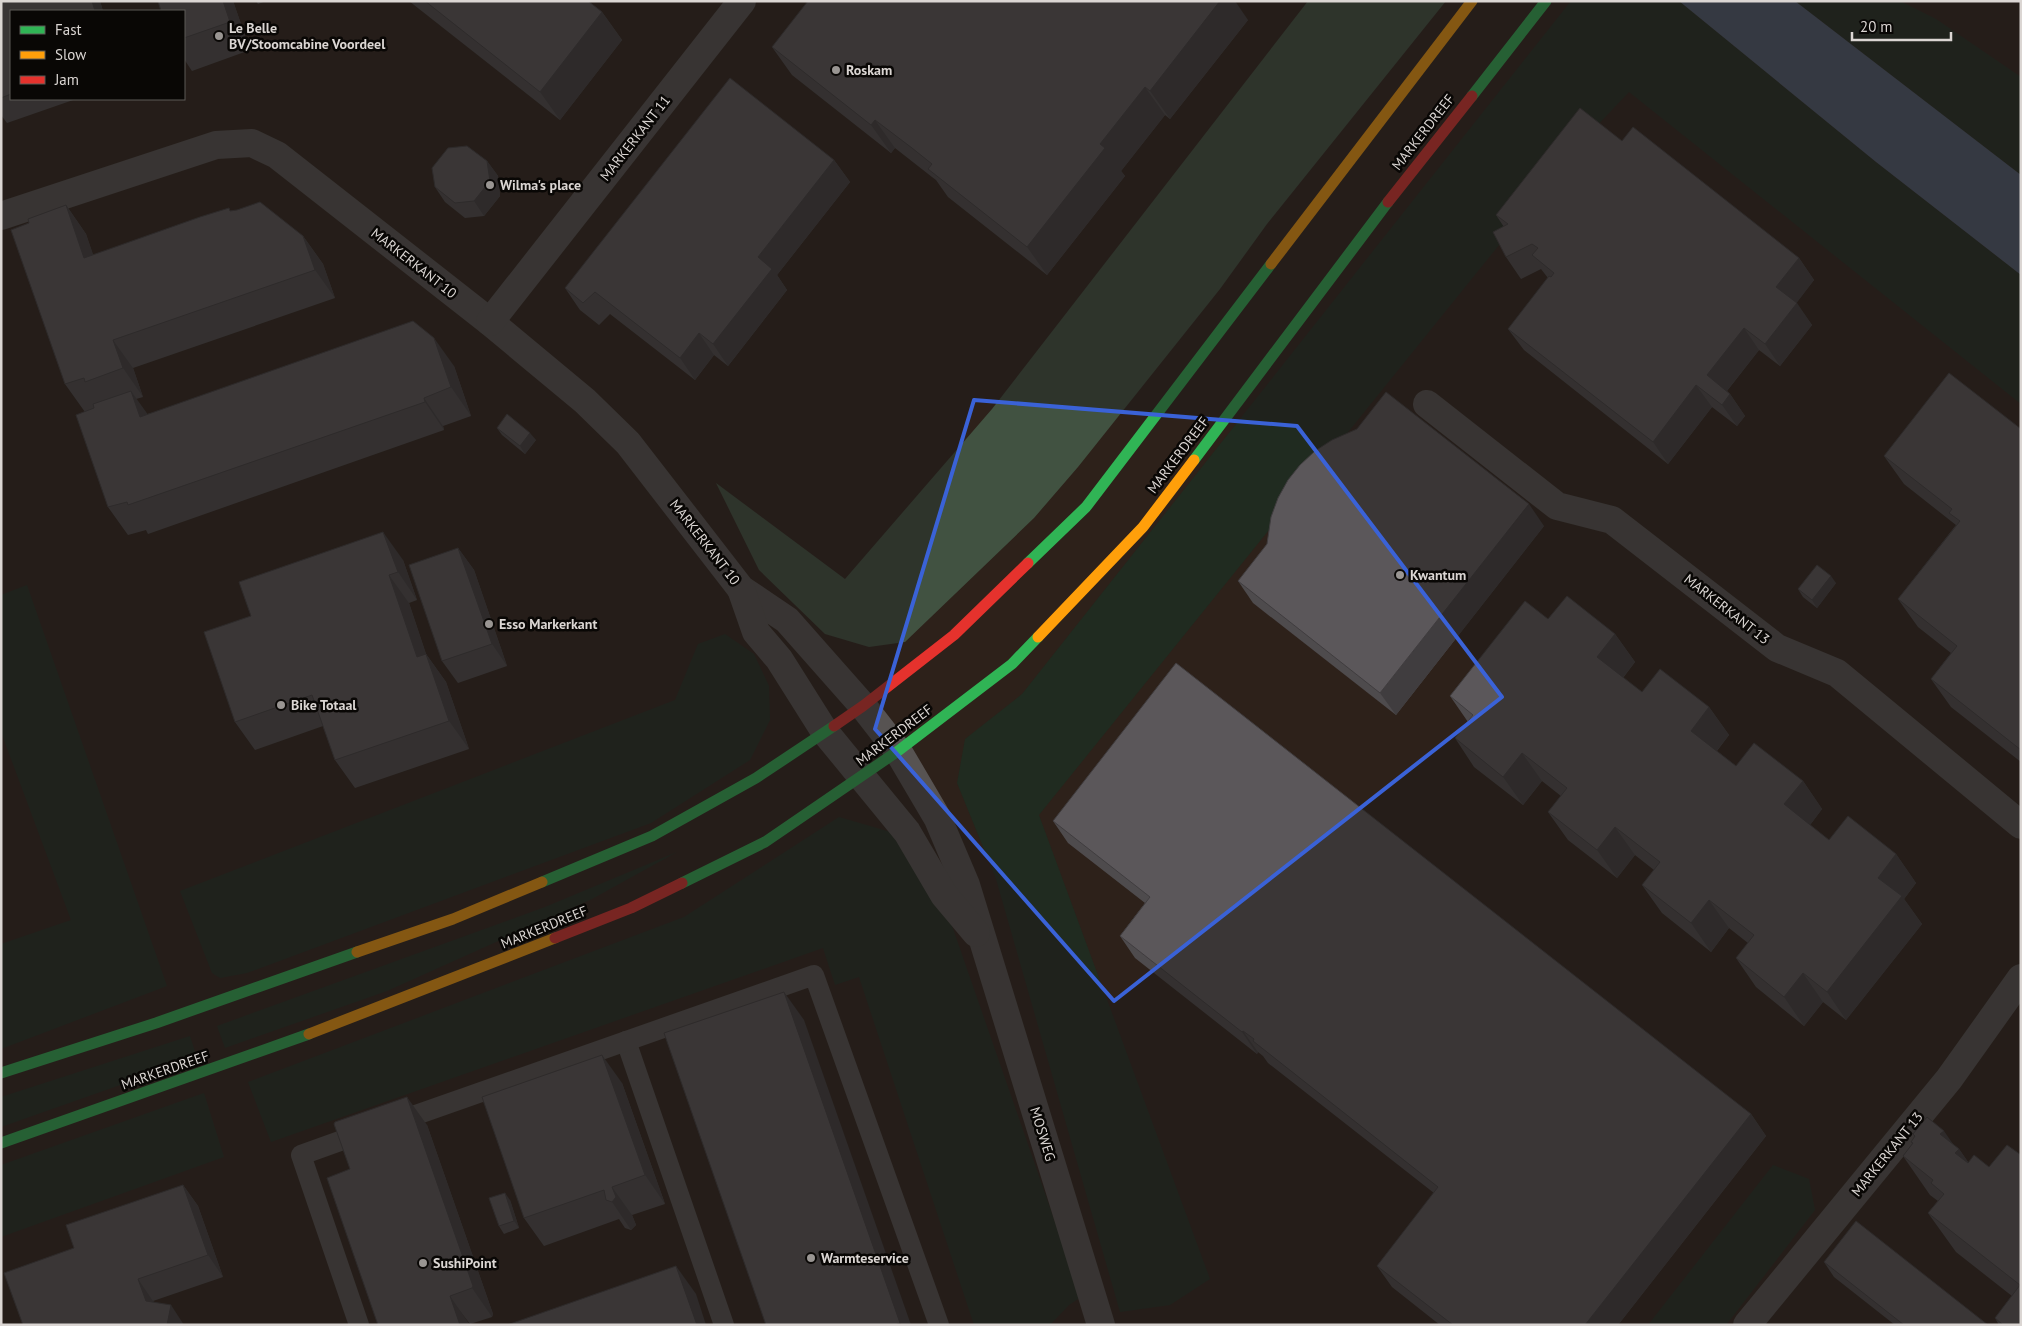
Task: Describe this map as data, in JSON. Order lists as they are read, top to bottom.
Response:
{
  "streets": {
    "main road": ["MARKERDREEF"],
    "street": [
      "MARKERKANT 11",
      "MARKERKANT 10",
      "MARKERKANT 13",
      "MOSWEG"
    ]
  },
  "crossings": [
    ["MARKERDREEF", "MOSWEG"],
    ["MARKERKANT 11", "MARKERKANT 10"],
    ["MARKERKANT 10", "MOSWEG"]
  ],
  "places": [
    "Le Belle BV/Stoomcabine Voordeel",
    "Roskam",
    "Wilma's place",
    "Kwantum",
    "Esso Markerkant",
    "Bike Totaal",
    "Warmteservice",
    "SushiPoint"
  ],
  "legend": ["Fast", "Slow", "Jam"],
  "scale_bar": "20 m"
}
